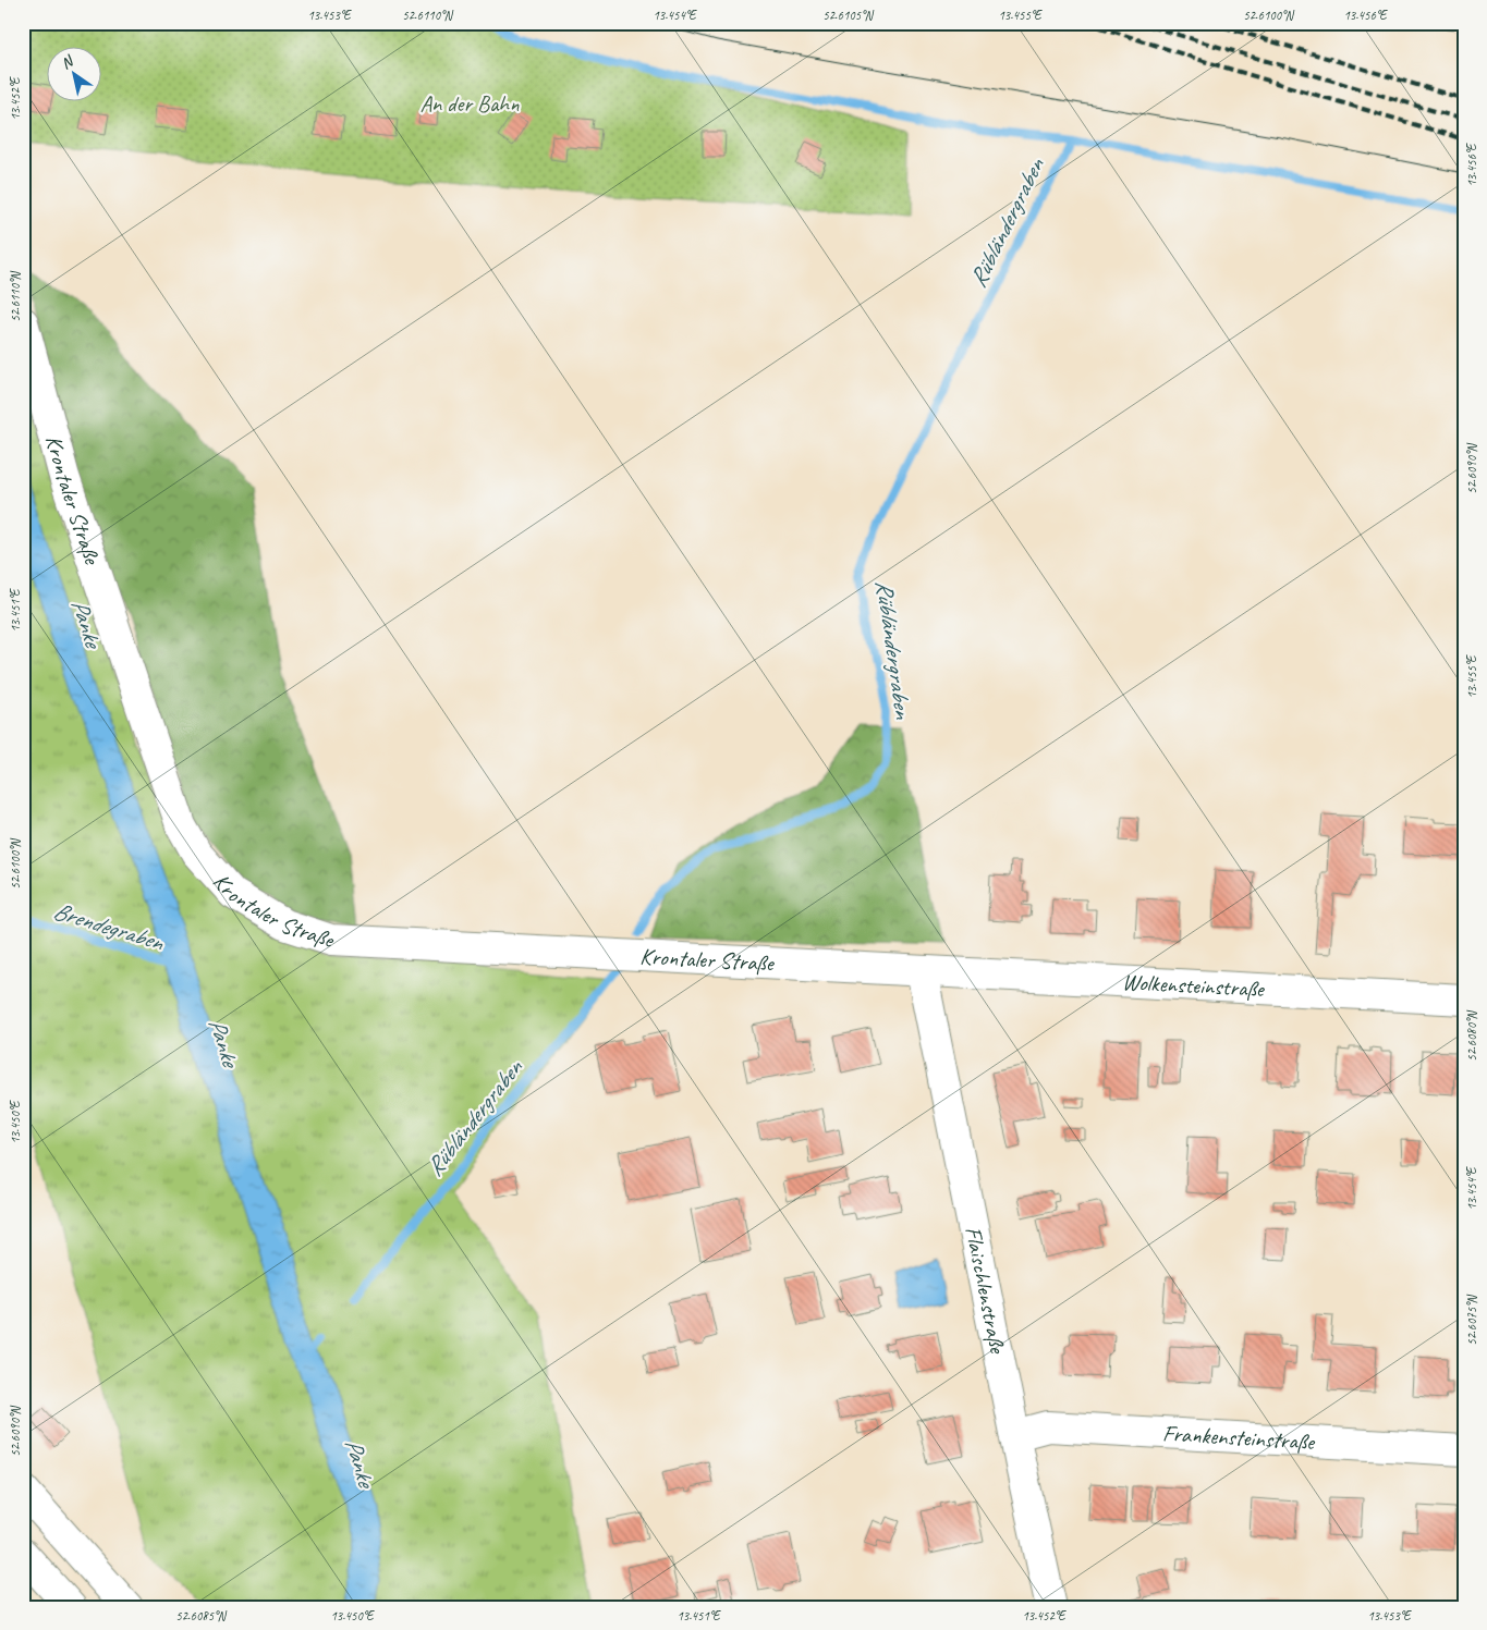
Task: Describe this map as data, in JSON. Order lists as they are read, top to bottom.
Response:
{
  "streets": {
    "main road": [
      "Krontaler Straße",
      "Wolkensteinstraße",
      "Flaischlenstraße",
      "Frankensteinstraße"
    ]
  },
  "crossings": [
    ["Krontaler Straße", "Wolkensteinstraße"],
    ["Krontaler Straße", "Flaischlenstraße"],
    ["Wolkensteinstraße", "Flaischlenstraße"],
    ["Flaischlenstraße", "Frankensteinstraße"]
  ],
  "water": ["Rübländergraben", "Panke", "Brendegraben"],
  "parks": ["An der Bahn"],
  "north": "top left",
  "coordinates": [
    "13.453°E",
    "52.6110°N",
    "13.454°E",
    "52.6105°N",
    "13.455°E",
    "52.6100°N",
    "13.456°E",
    "13.452°E",
    "52.6090°N",
    "13.451°E",
    "52.6080°N",
    "13.450°E",
    "52.6075°N",
    "52.6085°N"
  ]
}
